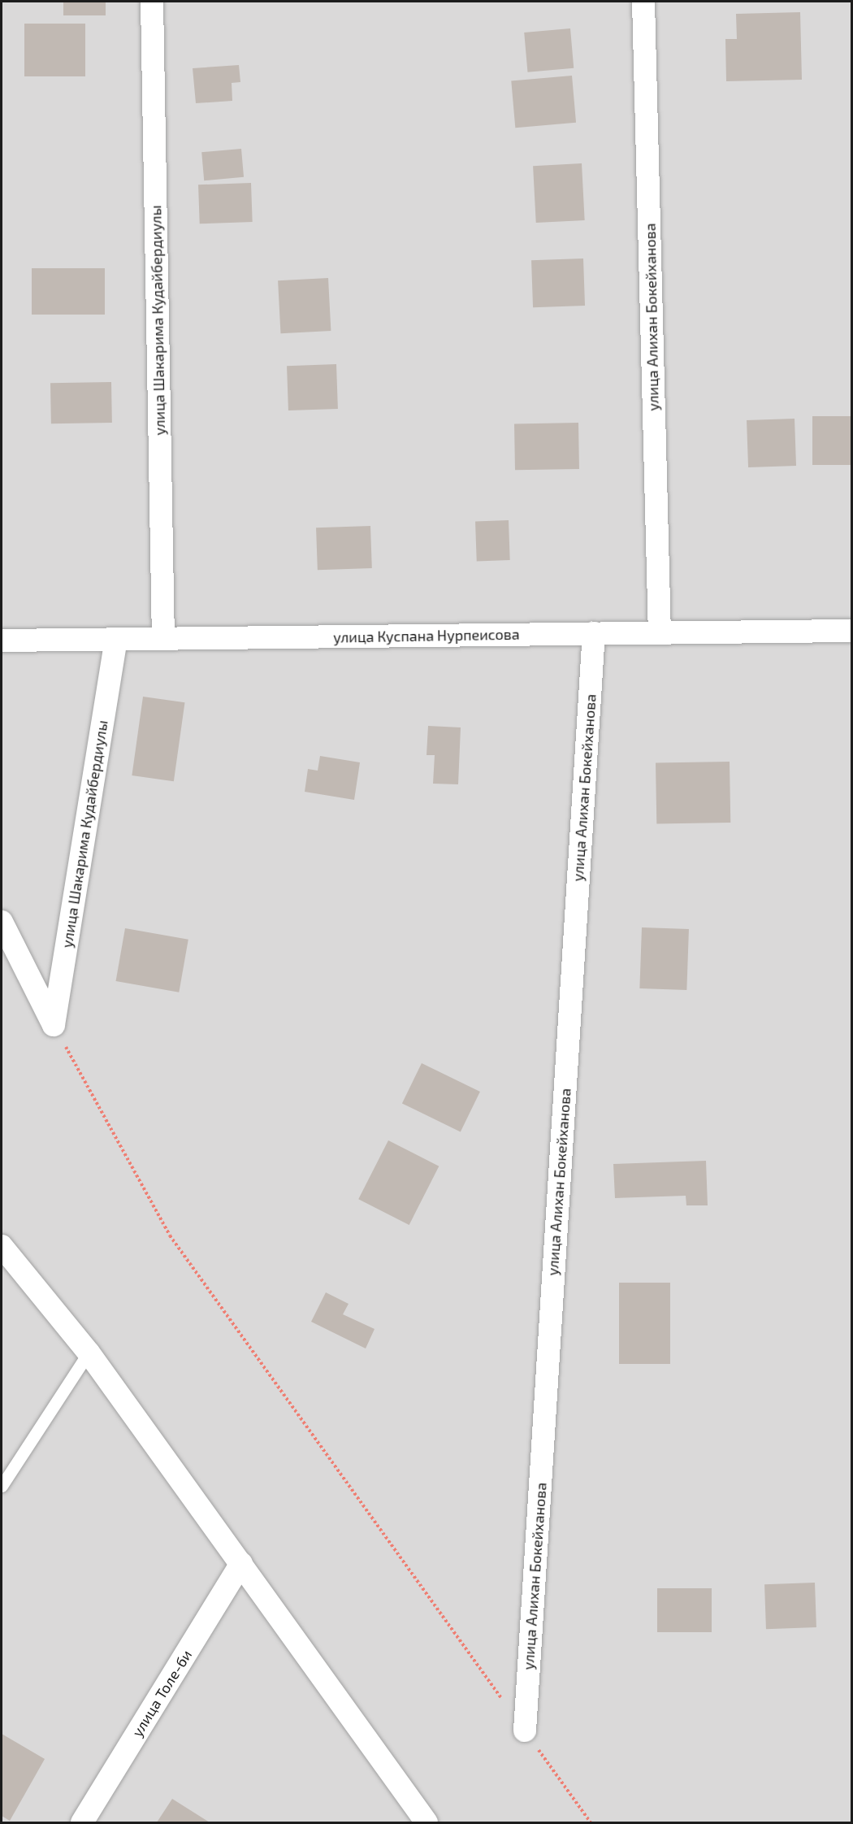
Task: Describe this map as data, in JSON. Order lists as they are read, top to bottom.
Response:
{
  "streets": {
    "street": [
      "улица Алихан Бокейханова",
      "улица Шакарима Кудайбердиулы",
      "улица Куспана Нурпеисова",
      "улица Толе-би"
    ]
  },
  "crossings": [
    ["улица Алихан Бокейханова", "улица Куспана Нурпеисова"],
    ["улица Шакарима Кудайбердиулы", "улица Куспана Нурпеисова"]
  ]
}
